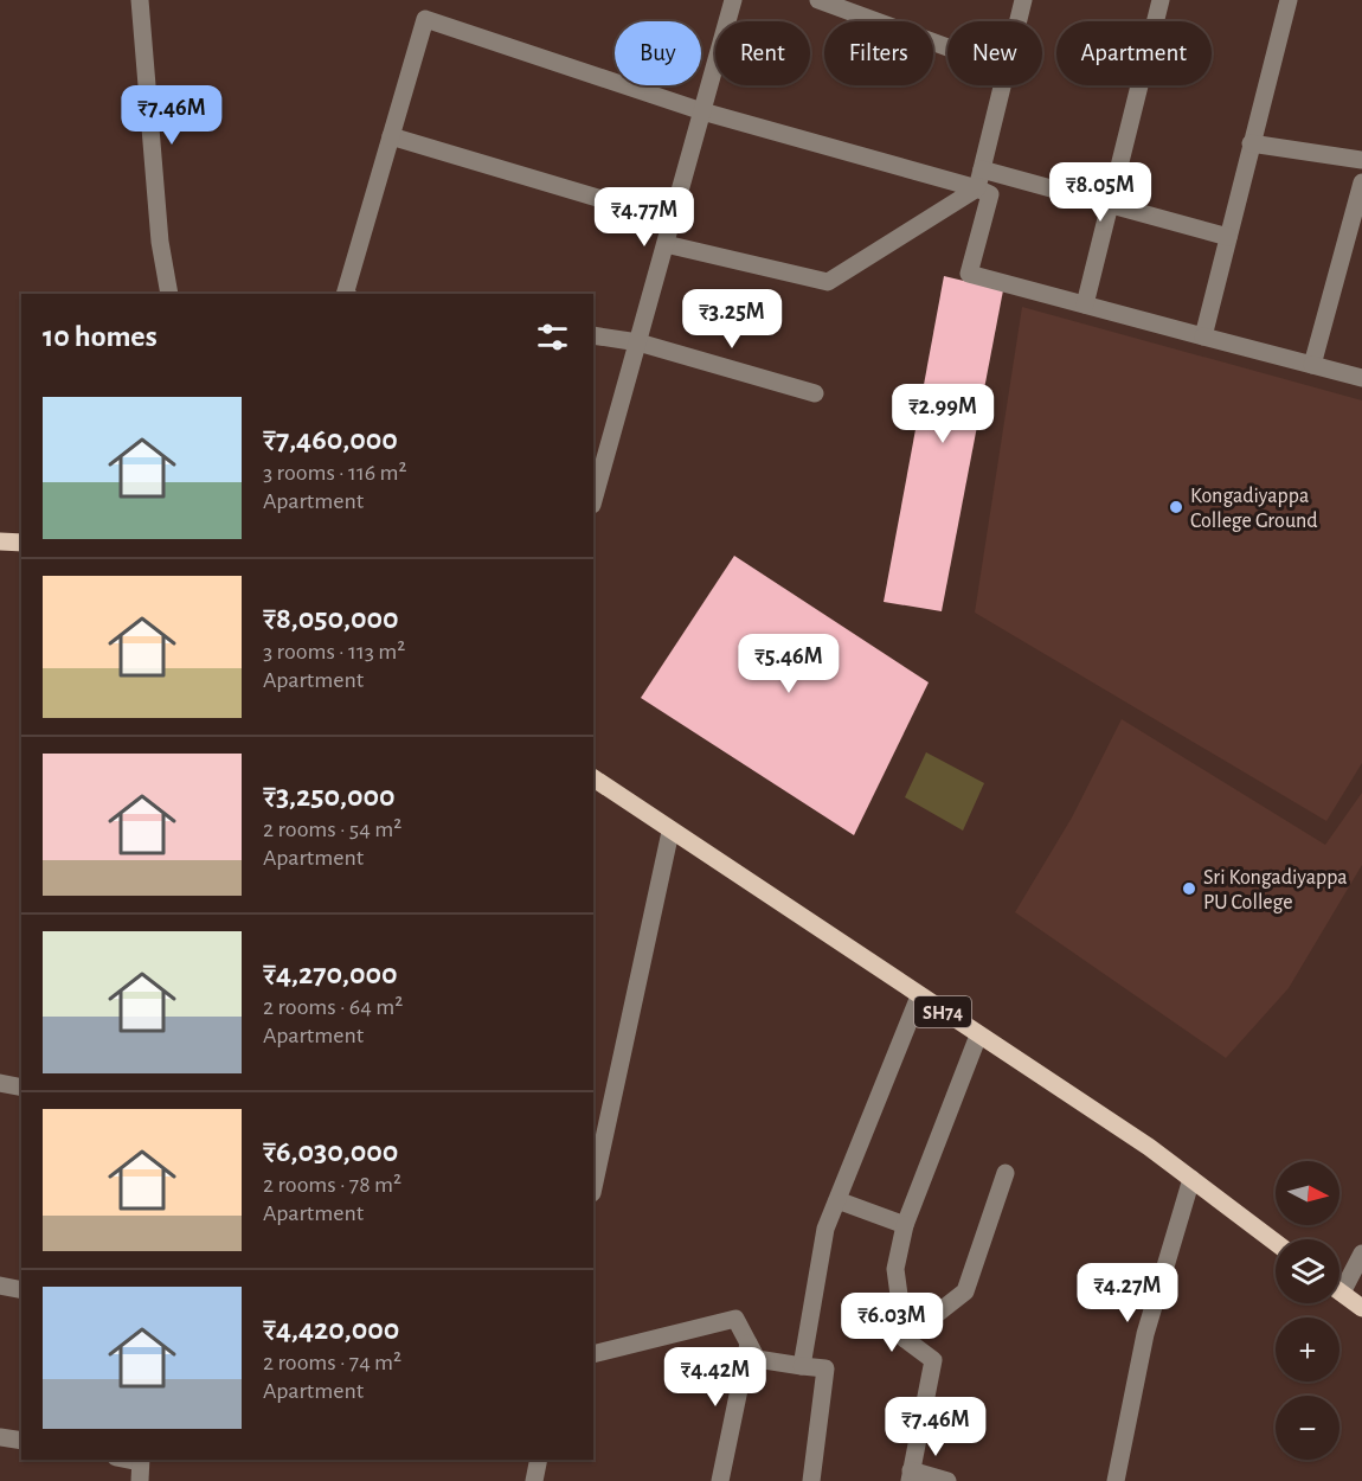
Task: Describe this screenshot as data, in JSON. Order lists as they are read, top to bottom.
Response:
{
  "streets": {
    "main road": ["SH74"]
  },
  "places": ["Kongadiyappa College Ground", "Sri Kongadiyappa PU College"],
  "north": "right",
  "page": {
    "chip": [
      "Buy",
      "Rent",
      "Filters",
      "New",
      "Apartment"
    ],
    "price": [
      "₹7.46M",
      "₹8.05M",
      "₹4.77M",
      "₹3.25M",
      "₹2.99M",
      "₹5.46M",
      "₹4.27M",
      "₹6.03M",
      "₹4.42M",
      "₹7.46M"
    ],
    "heading": "10 homes",
    "list": [
      {
        "name": "₹7,460,000",
        "note": "3 rooms · 116 m² · Apartment"
      },
      {
        "name": "₹8,050,000",
        "note": "3 rooms · 113 m² · Apartment"
      },
      {
        "name": "₹3,250,000",
        "note": "2 rooms · 54 m² · Apartment"
      },
      {
        "name": "₹4,270,000",
        "note": "2 rooms · 64 m² · Apartment"
      },
      {
        "name": "₹6,030,000",
        "note": "2 rooms · 78 m² · Apartment"
      },
      {
        "name": "₹4,420,000",
        "note": "2 rooms · 74 m² · Apartment"
      }
    ],
    "map_buttons": ["+", "−"]
  }
}
